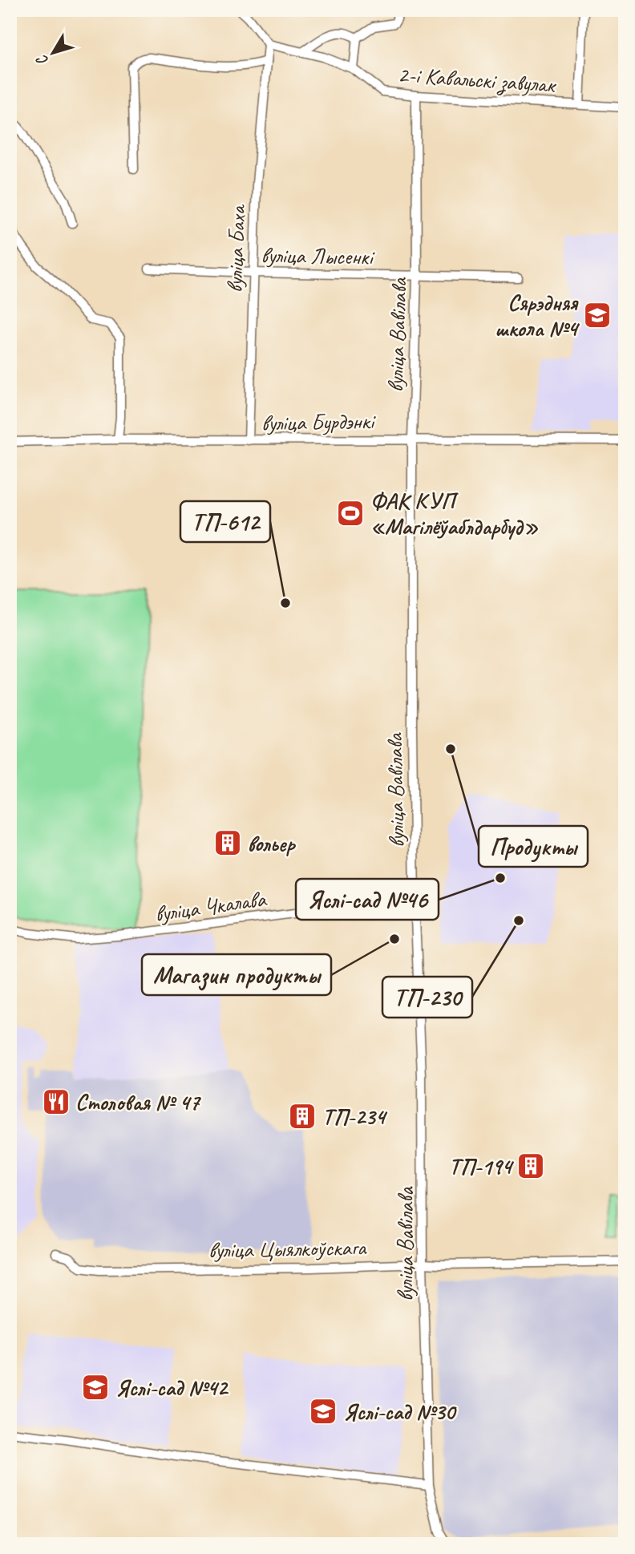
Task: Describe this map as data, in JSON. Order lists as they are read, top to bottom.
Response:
{
  "streets": {
    "street": [
      "2-і Кавальскі завулак",
      "вуліца Баха",
      "вуліца Лысенкі",
      "вуліца Вавілава",
      "вуліца Бурдэнкі",
      "вуліца Чкалава",
      "вуліца Цыялкоўскага"
    ]
  },
  "crossings": [
    ["2-і Кавальскі завулак", "вуліца Вавілава"],
    ["вуліца Баха", "вуліца Лысенкі"],
    ["вуліца Баха", "вуліца Бурдэнкі"],
    ["вуліца Лысенкі", "вуліца Вавілава"],
    ["вуліца Вавілава", "вуліца Бурдэнкі"],
    ["вуліца Вавілава", "вуліца Чкалава"],
    ["вуліца Вавілава", "вуліца Цыялкоўскага"]
  ],
  "places": {
    "school or university": ["Сярэдняя школа №4", "Яслі-сад №42", "Яслі-сад №30"],
    "sports": ["ФАК КУП «Магілёўаблдарбуд»"],
    "other": [
      "ТП-612",
      "Продукты",
      "Яслі-сад №46",
      "ТП-230",
      "Магазин продукты"
    ],
    "building": ["вольер", "ТП-234", "ТП-194"],
    "restaurant": ["Столовая № 47"]
  },
  "north": "bottom left"
}
